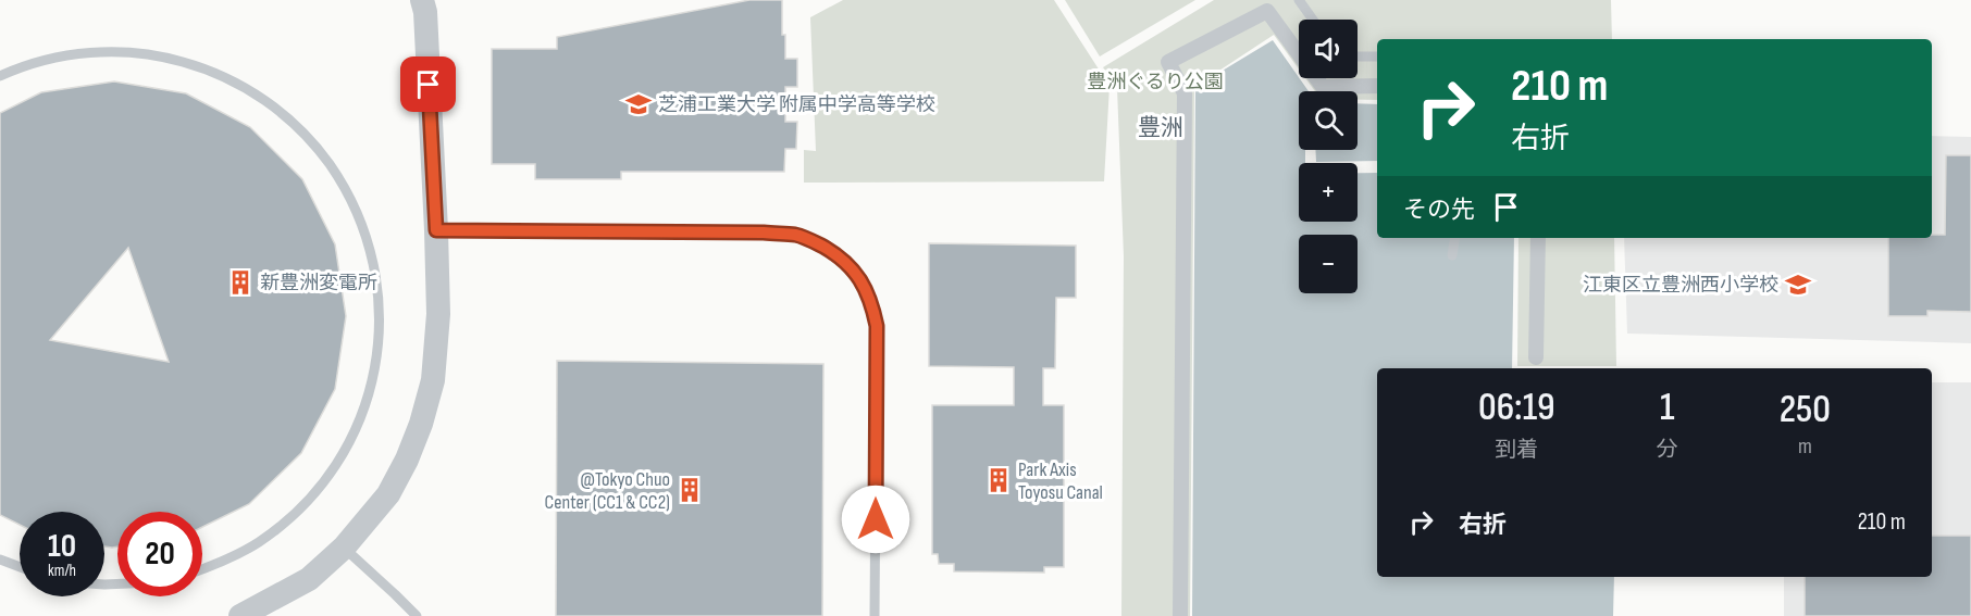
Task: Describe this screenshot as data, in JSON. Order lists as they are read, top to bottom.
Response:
{
  "districts": ["豊洲"],
  "parks": ["豊洲ぐるり公園"],
  "places": {
    "school or university": ["芝浦工業大学 附属中学高等学校", "江東区立豊洲西小学校"],
    "building": ["新豊洲変電所", "Park Axis Toyosu Canal", "@Tokyo Chuo Center (CC1 & CC2)"]
  },
  "page": {
    "map_buttons": ["+", "−"],
    "turn": ["210 m", "右折"],
    "then": "その先",
    "eta": [
      "06:19",
      "到着",
      "1",
      "分",
      "250",
      "m"
    ],
    "list": [
      {
        "name": "右折",
        "value": "210 m"
      }
    ],
    "speed": "10 km/h",
    "limit": "20"
  }
}
